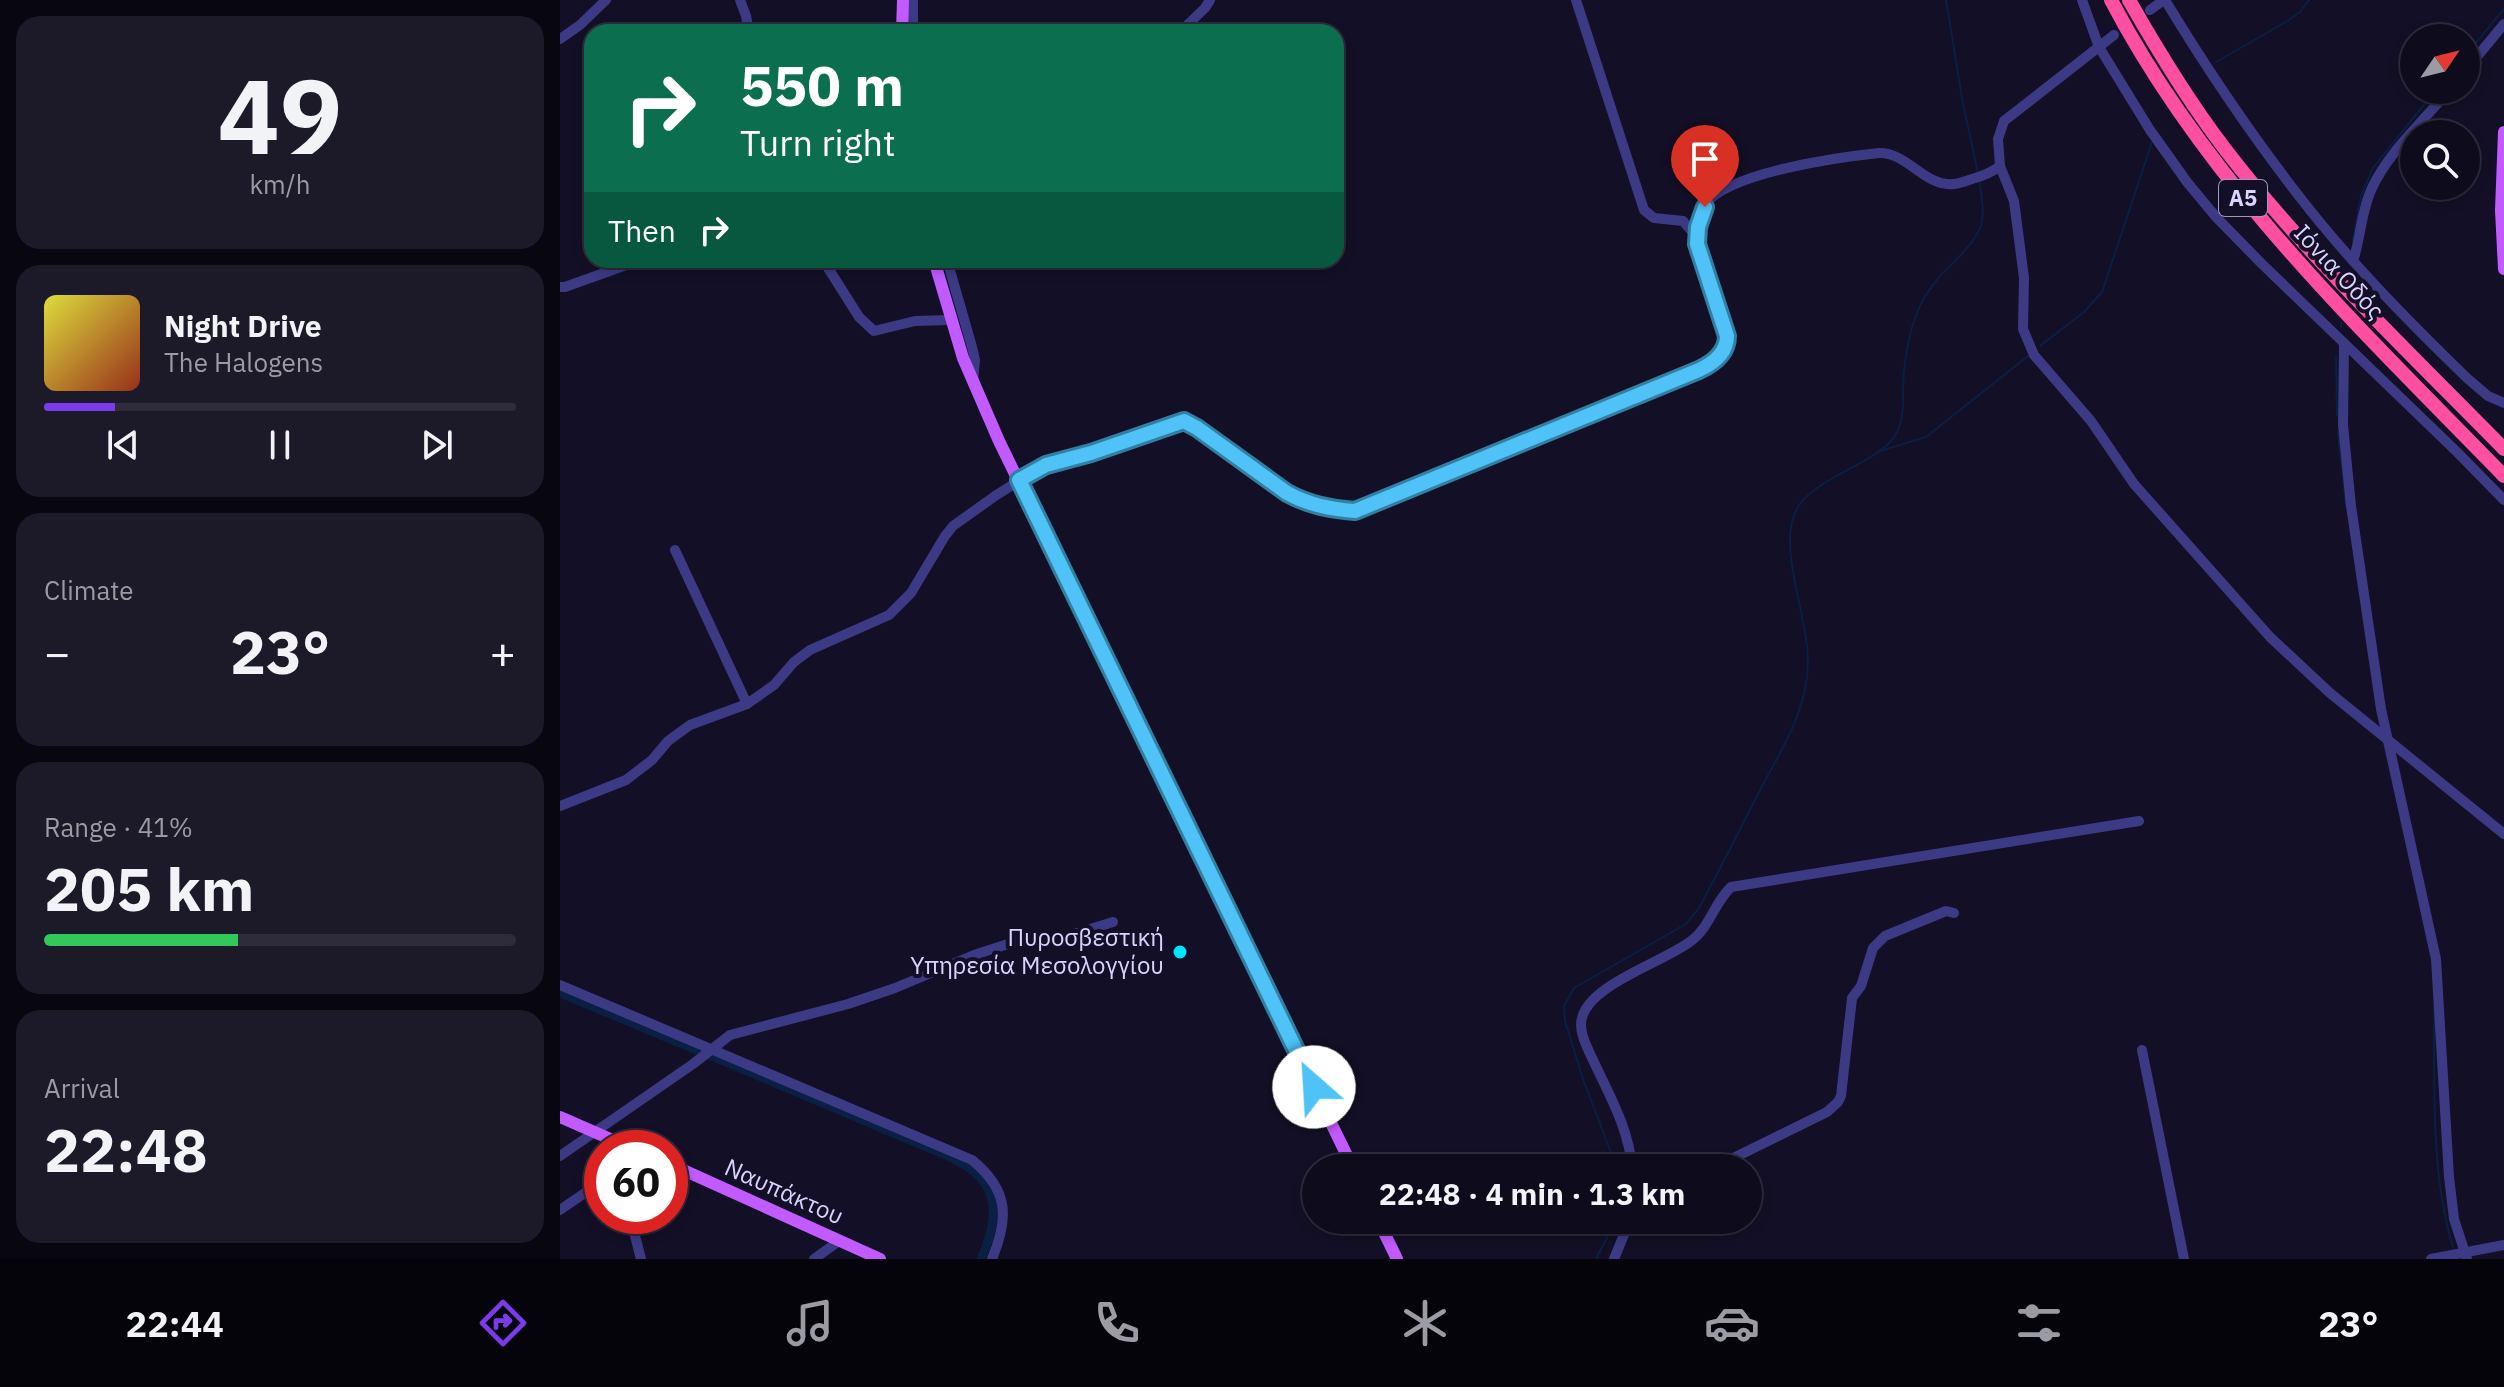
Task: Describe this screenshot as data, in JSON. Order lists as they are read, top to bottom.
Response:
{
  "streets": {
    "highway": ["Α5", "Ιόνια Οδός"],
    "main road": ["Ναυπάκτου"]
  },
  "places": ["Πυροσβεστική Υπηρεσία Μεσολογγίου"],
  "north": "top right",
  "page": {
    "tile": [
      ["49", "km/h"],
      "Climate",
      ["Range · 41%", "205 km"],
      ["Arrival", "22:48"]
    ],
    "turn": ["550 m", "Turn right"],
    "then": "Then",
    "song": ["Night Drive", "The Halogens"],
    "heat": ["−", "23°", "+"],
    "limit": "60",
    "trip": "22:48 · 4 min · 1.3 km",
    "tabs": ["22:44", "23°"]
  }
}
